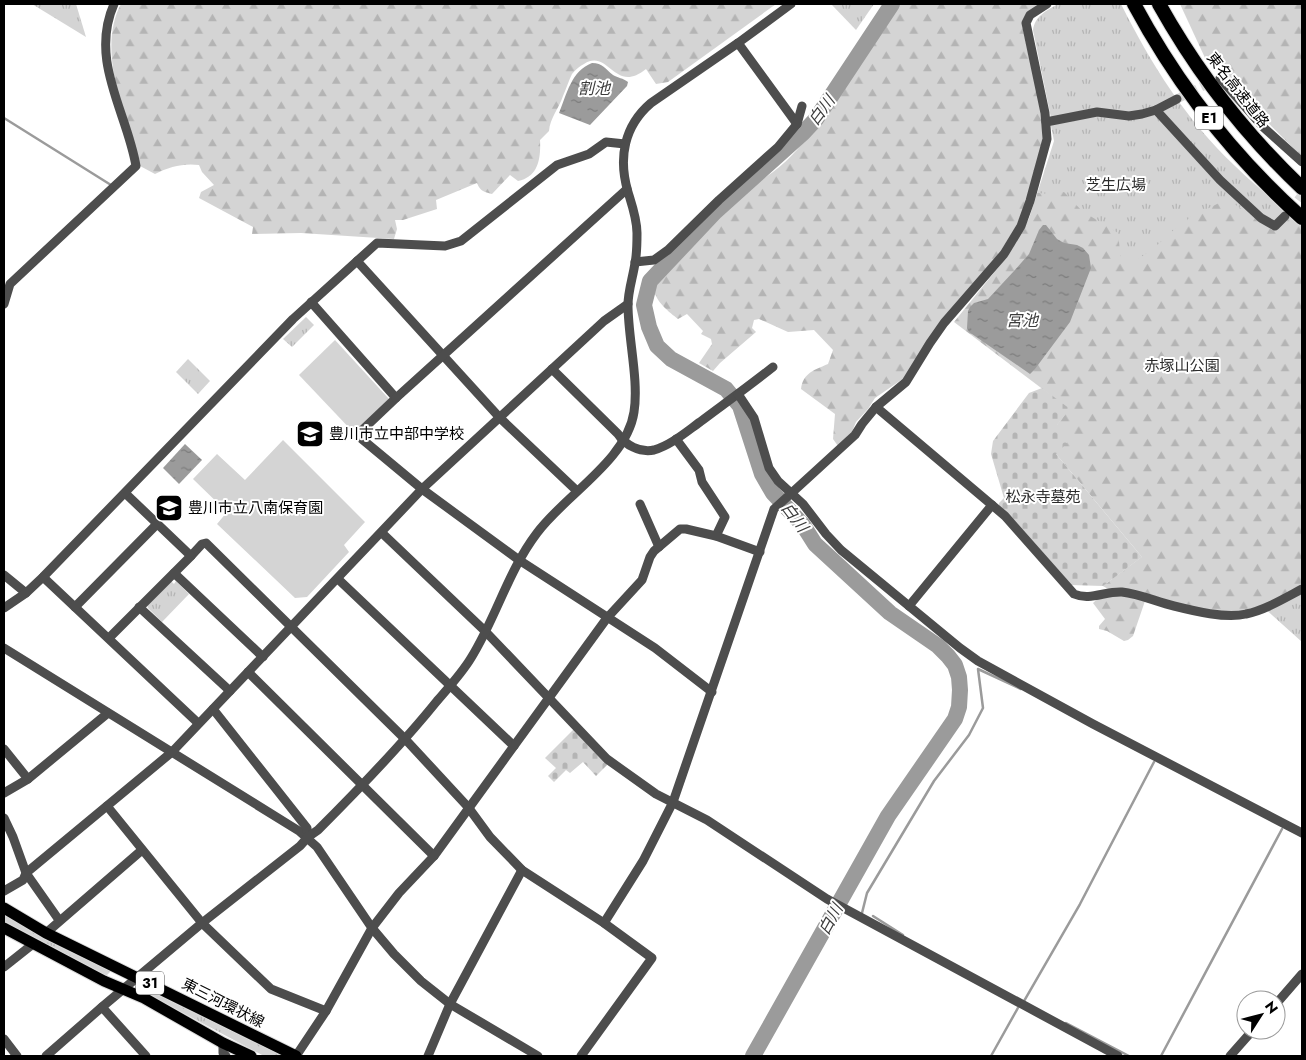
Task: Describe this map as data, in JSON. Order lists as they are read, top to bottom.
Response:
{
  "streets": {
    "highway": ["東名高速道路", "E1"],
    "main road": ["31", "東三河環状線"]
  },
  "water": ["割池", "白川", "宮池"],
  "parks": ["芝生広場", "赤塚山公園", "松永寺墓苑"],
  "places": {
    "school or university": ["豊川市立中部中学校", "豊川市立八南保育園"]
  },
  "north": "top right"
}
